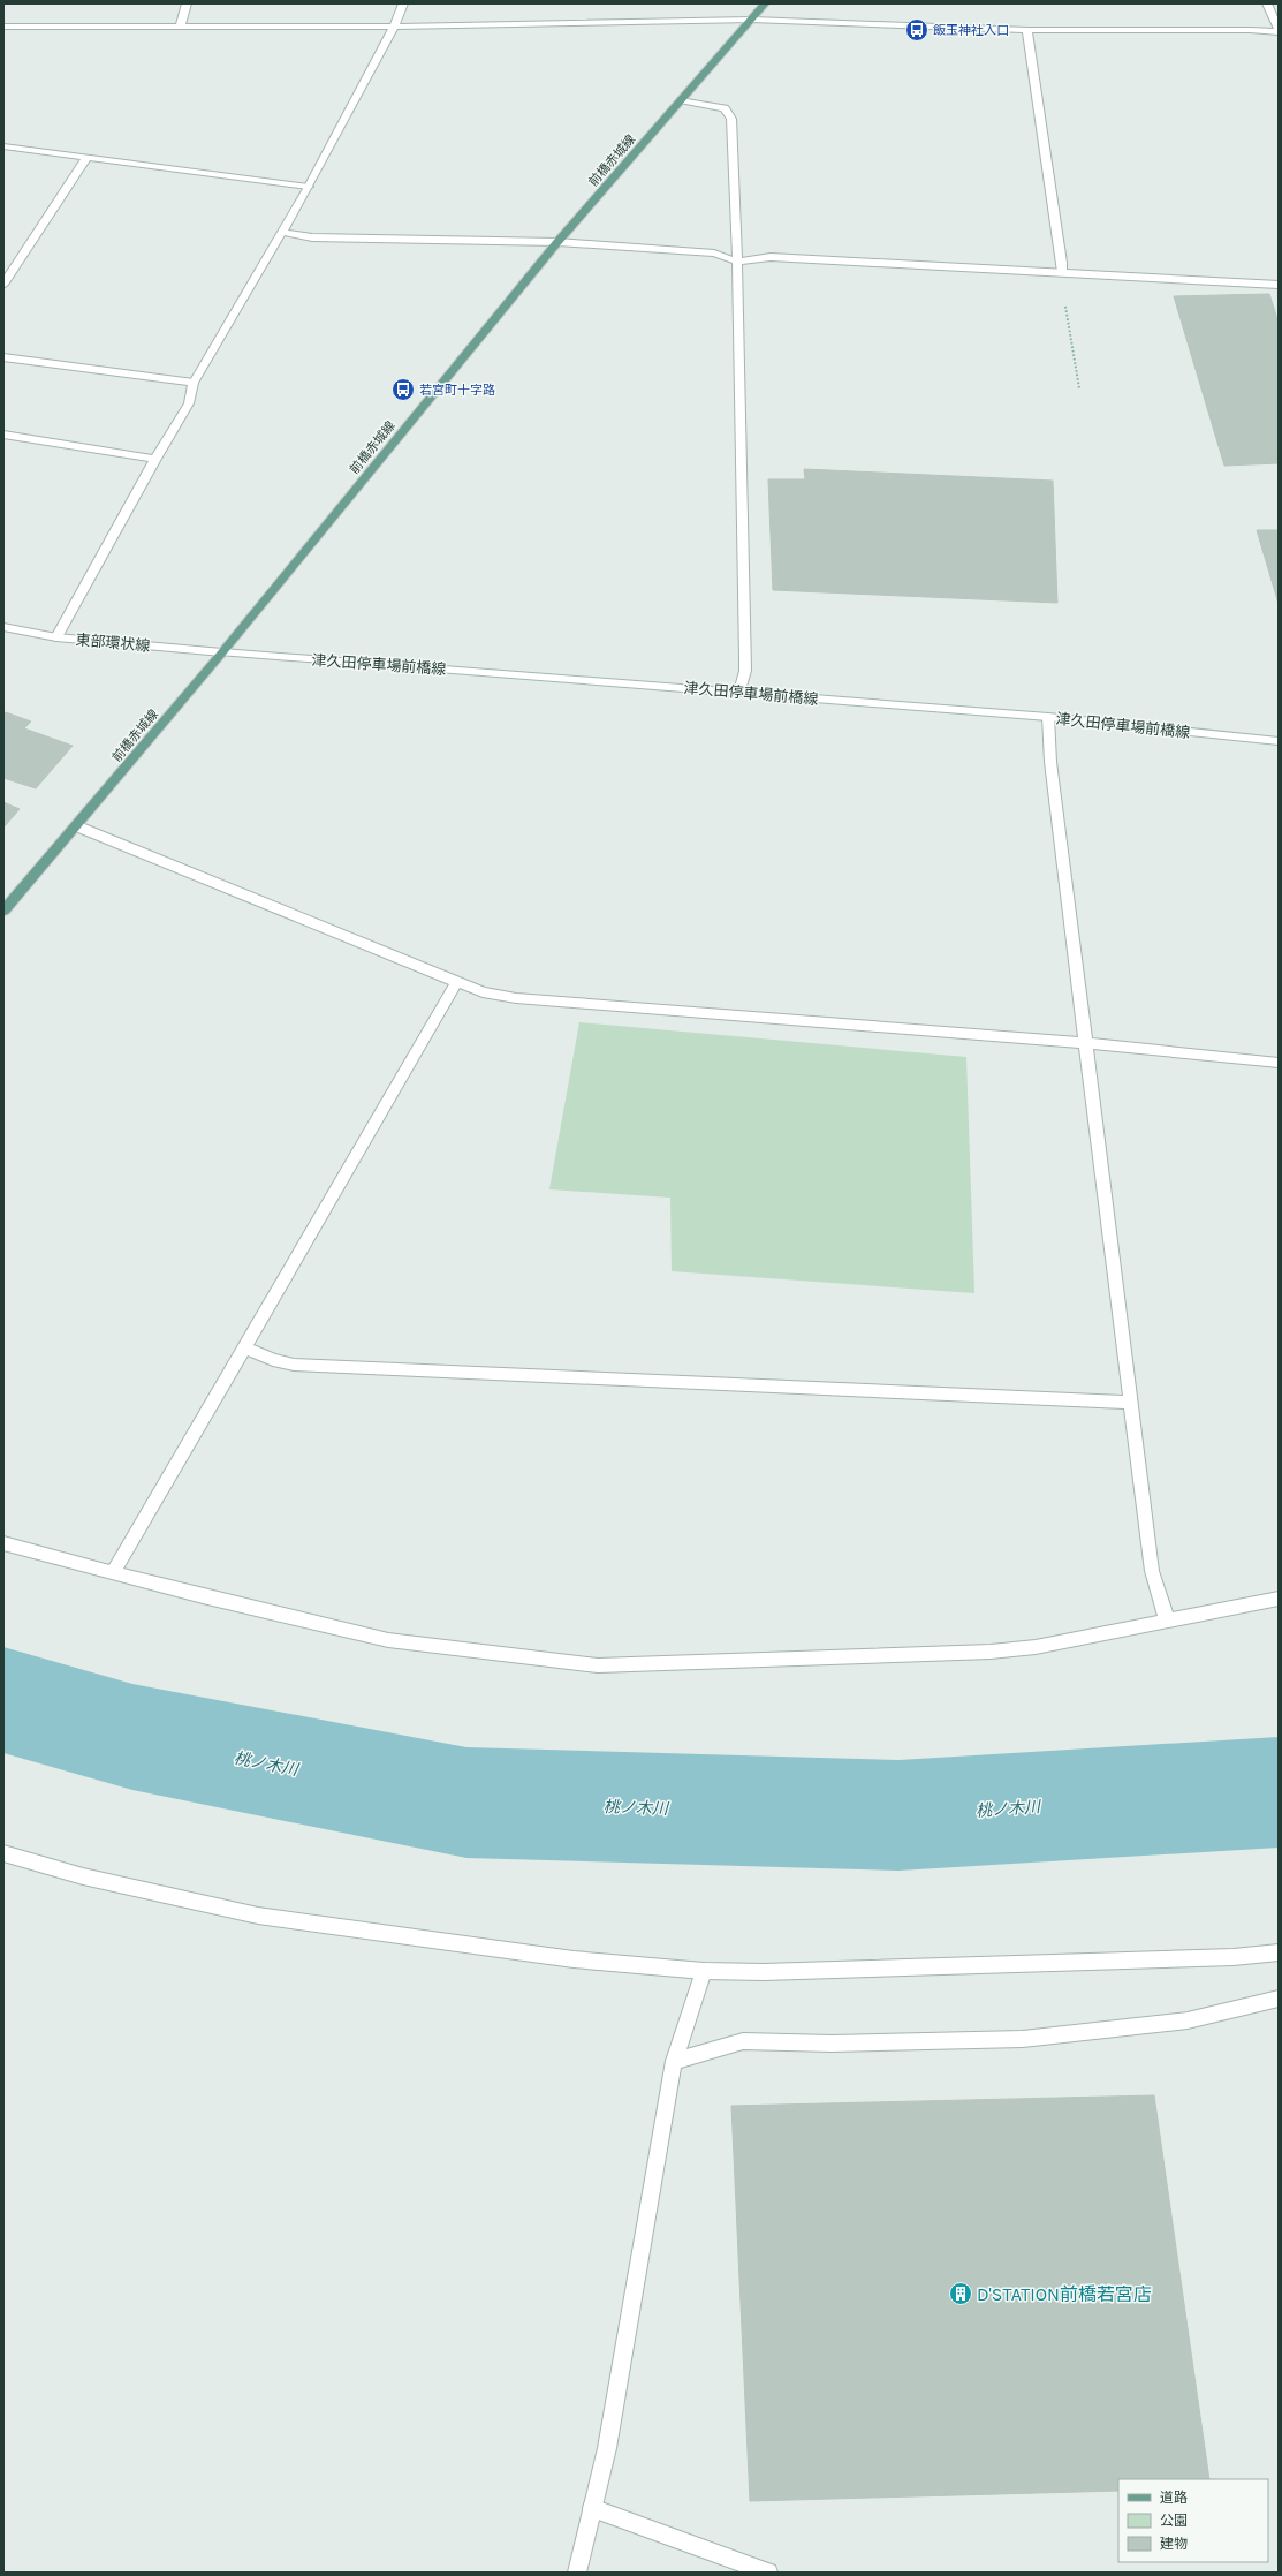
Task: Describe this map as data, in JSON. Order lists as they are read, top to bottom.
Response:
{
  "streets": {
    "main road": ["前橋赤城線"],
    "street": ["東部環状線", "津久田停車場前橋線"]
  },
  "crossings": [
    ["前橋赤城線", "東部環状線"],
    ["前橋赤城線", "津久田停車場前橋線"],
    ["東部環状線", "津久田停車場前橋線"]
  ],
  "water": ["桃ノ木川"],
  "places": {
    "bus stop": ["飯玉神社入口", "若宮町十字路"],
    "building": ["D'STATION前橋若宮店"]
  },
  "legend": ["道路", "公園", "建物"]
}
